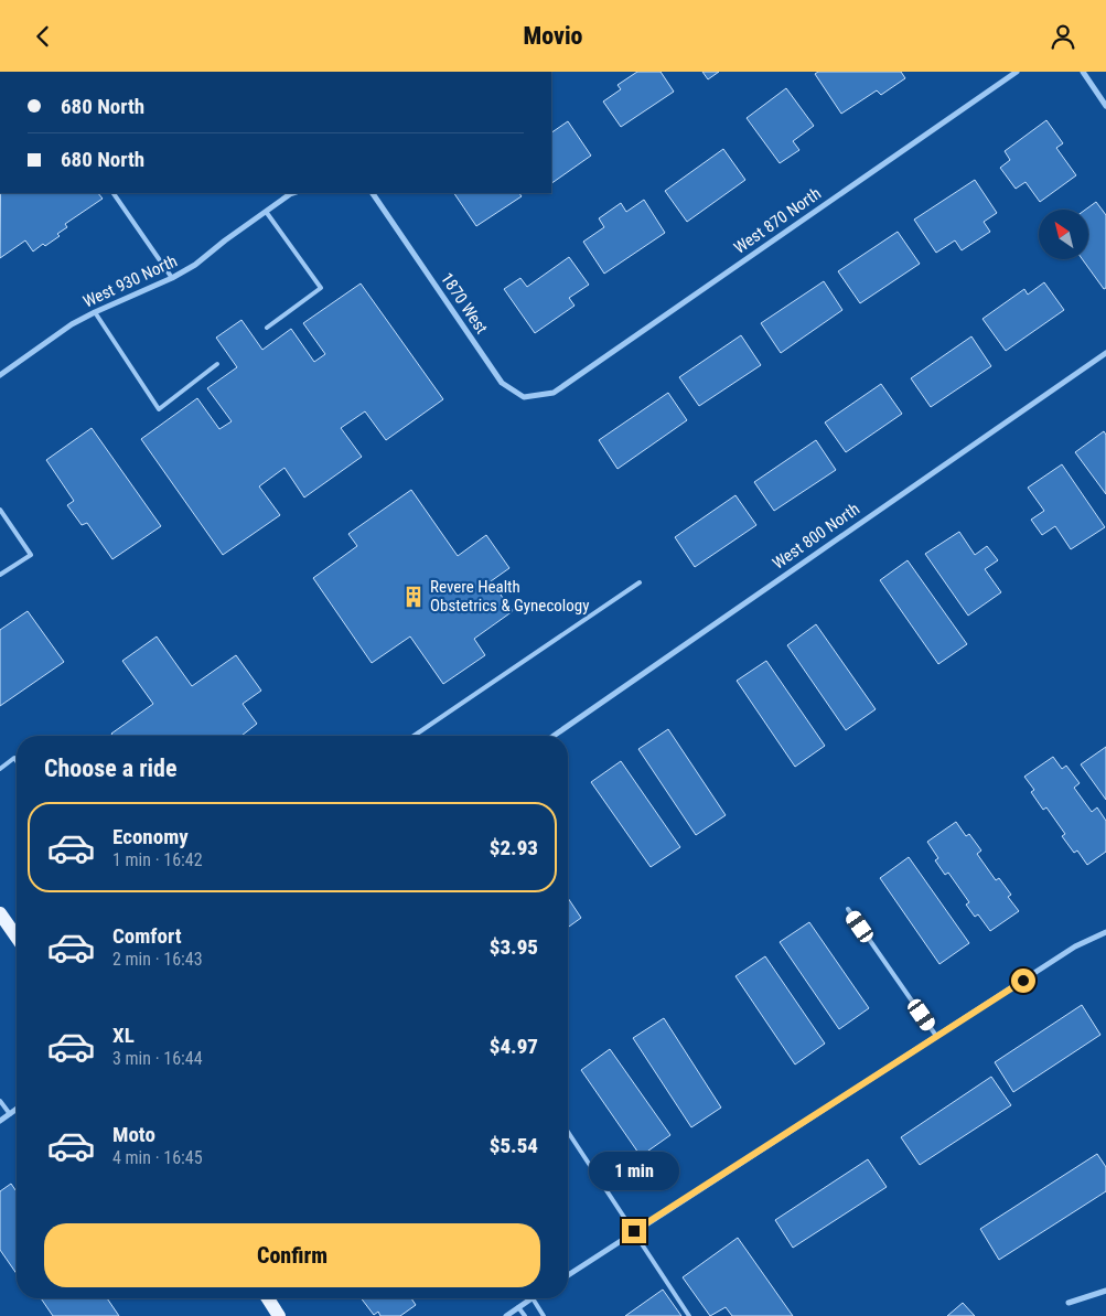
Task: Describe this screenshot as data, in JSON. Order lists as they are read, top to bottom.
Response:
{
  "streets": {
    "street": [
      "West 870 North",
      "West 930 North",
      "1870 West",
      "West 800 North"
    ]
  },
  "crossings": [
    ["West 870 North", "1870 West"]
  ],
  "places": {
    "building": ["Revere Health Obstetrics & Gynecology"]
  },
  "north": "top left",
  "page": {
    "header": "Movio",
    "banner": ["680 North", "680 North"],
    "heading": "Choose a ride",
    "list": [
      {
        "name": "Economy",
        "note": "1 min · 16:42",
        "value": "$2.93"
      },
      {
        "name": "Comfort",
        "note": "2 min · 16:43",
        "value": "$3.95"
      },
      {
        "name": "XL",
        "note": "3 min · 16:44",
        "value": "$4.97"
      },
      {
        "name": "Moto",
        "note": "4 min · 16:45",
        "value": "$5.54"
      }
    ],
    "bubble": "1 min",
    "buttons": "Confirm"
  }
}
